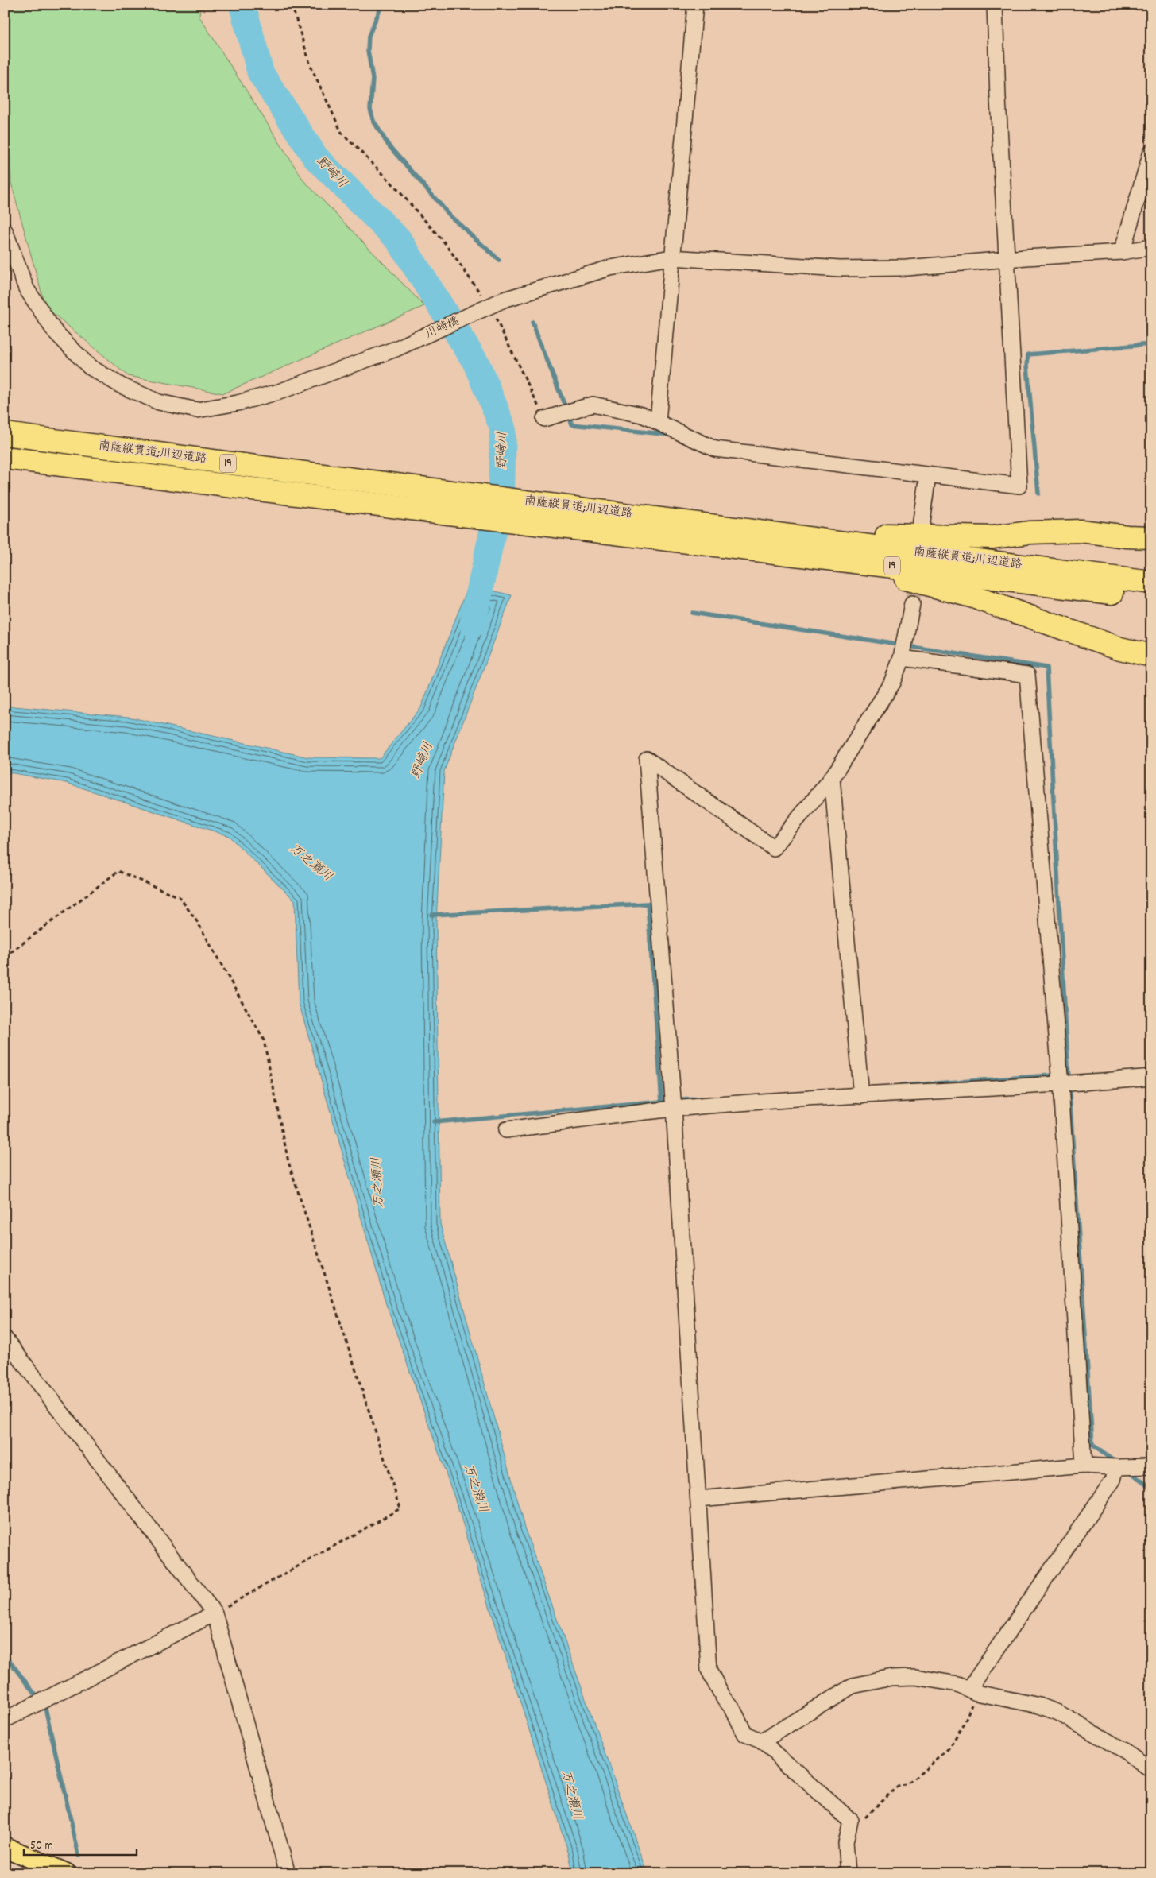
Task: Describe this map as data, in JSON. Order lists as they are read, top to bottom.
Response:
{
  "streets": {
    "highway": ["南薩縦貫道;川辺道路", "19"],
    "street": ["川崎橋"]
  },
  "crossings": [
    ["南薩縦貫道;川辺道路", "19"]
  ],
  "water": ["野崎川", "万之瀬川"],
  "scale_bar": "50 m"
}
